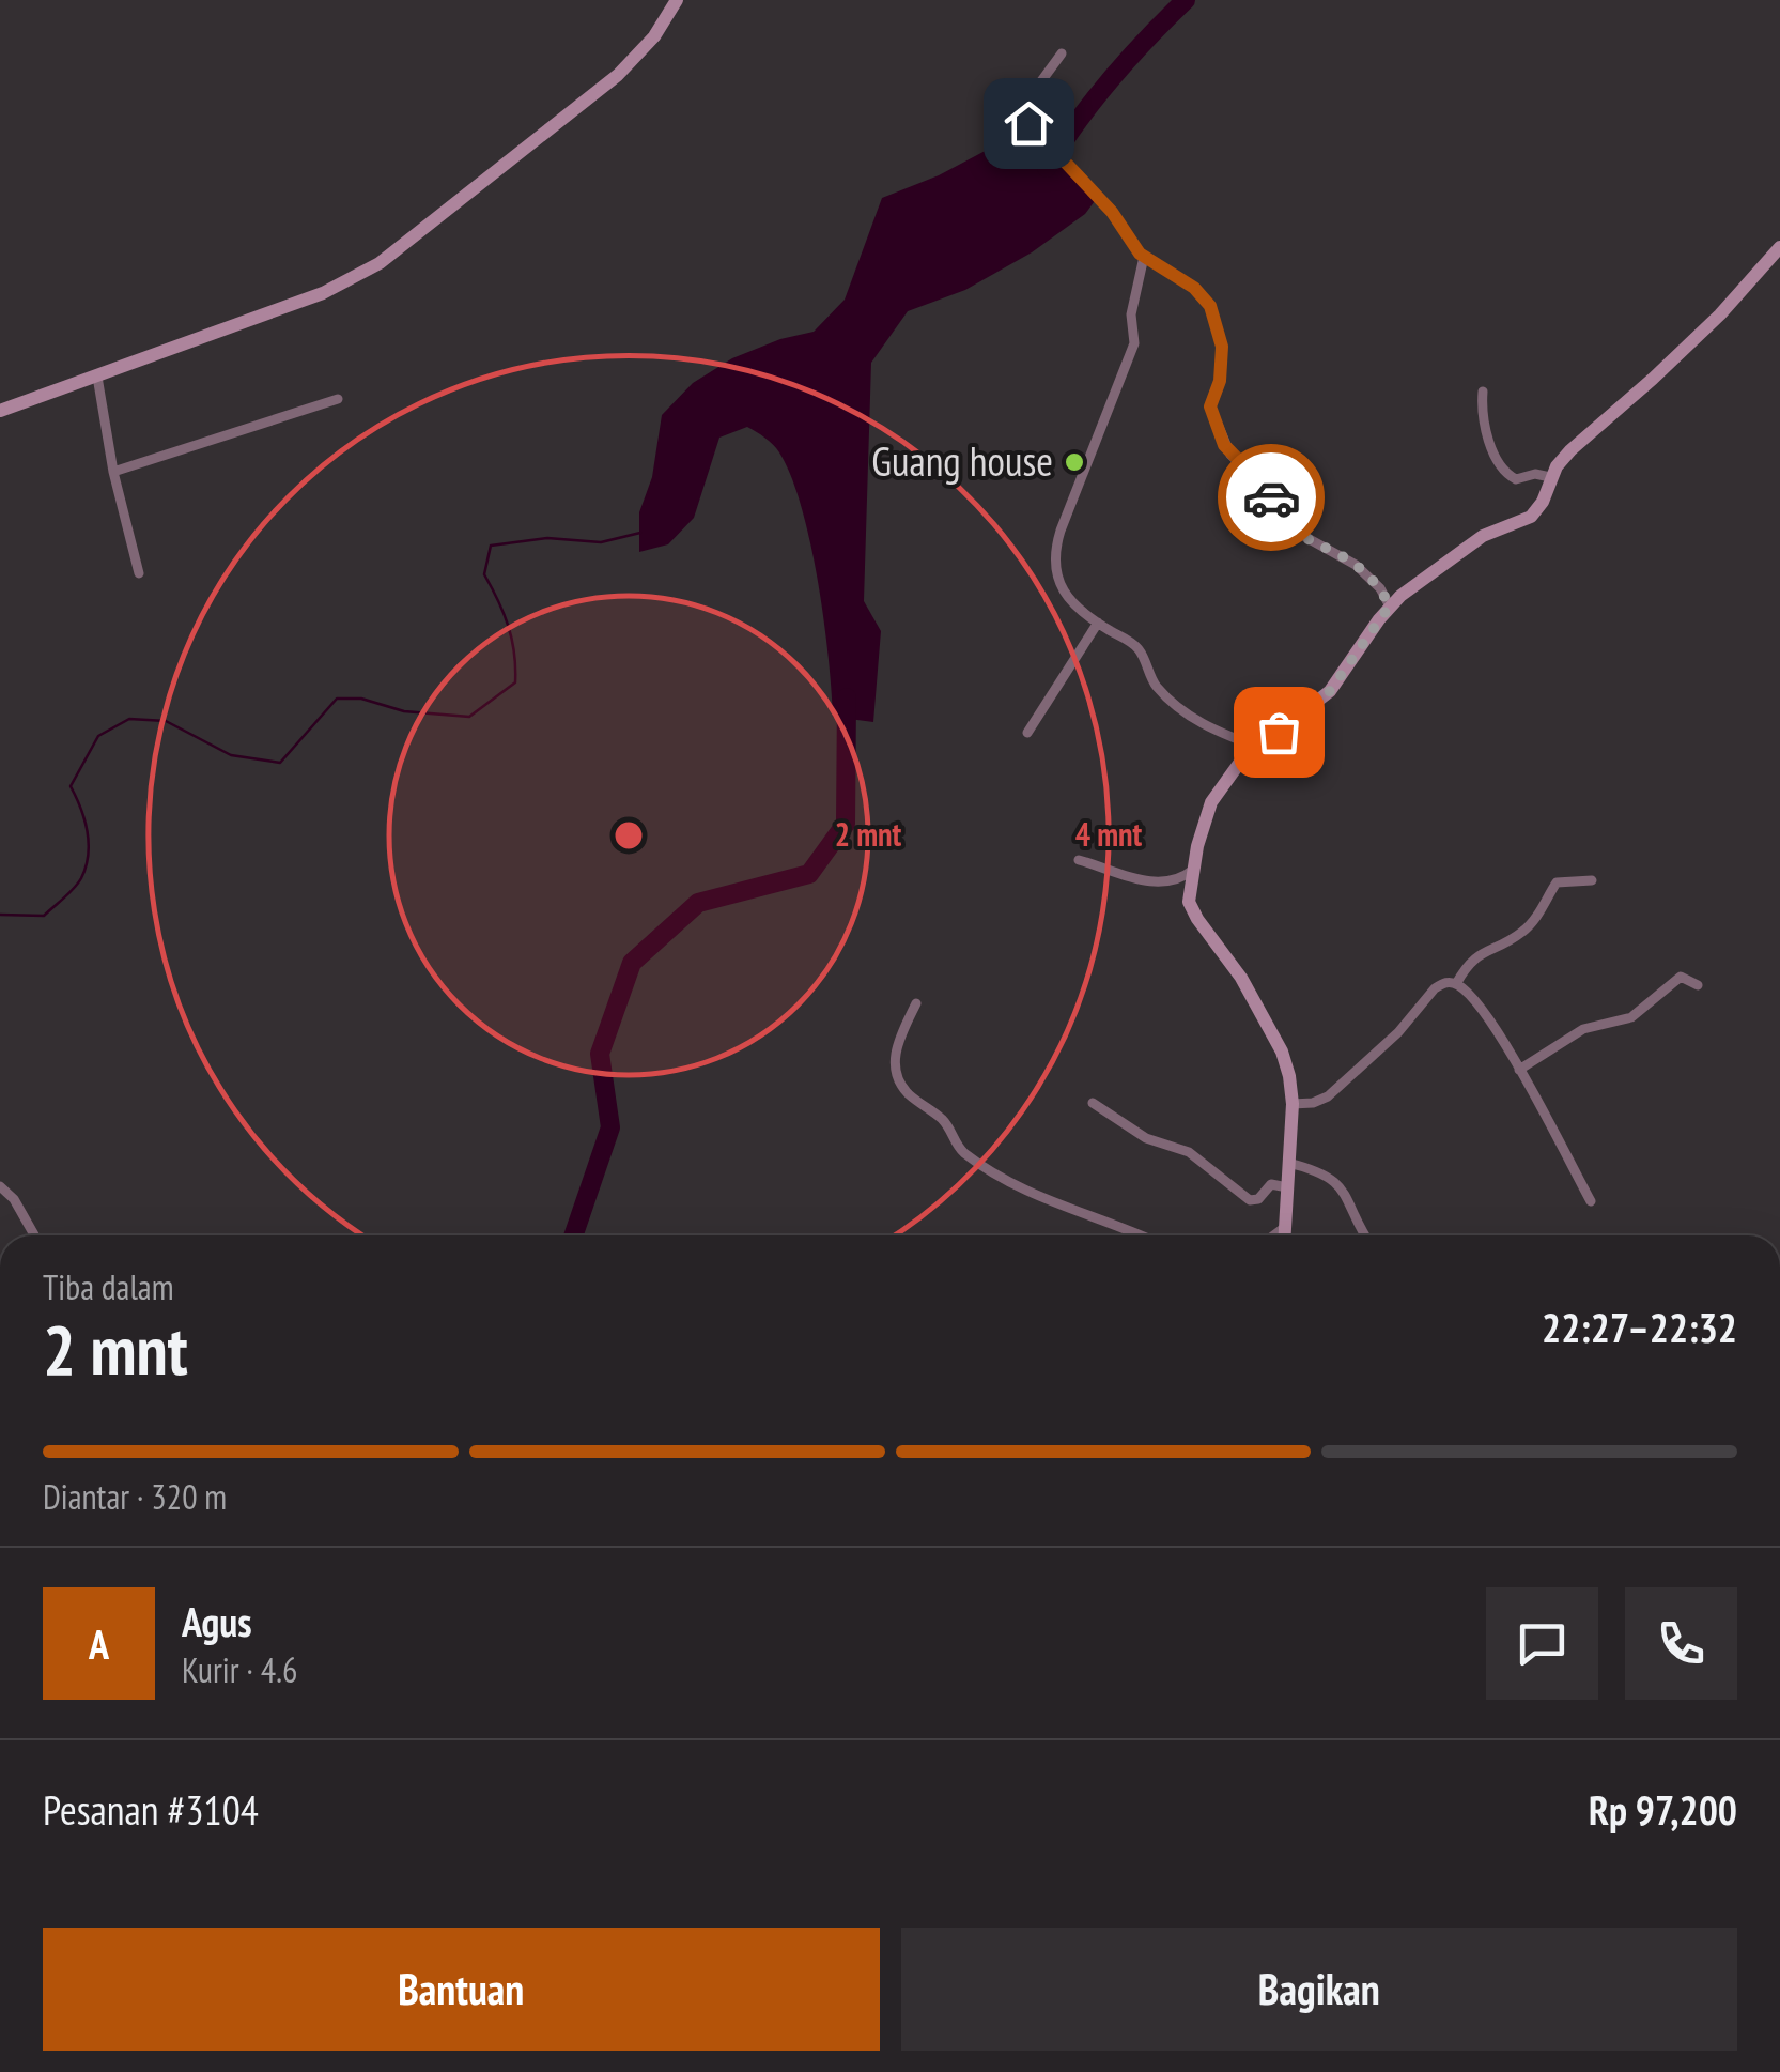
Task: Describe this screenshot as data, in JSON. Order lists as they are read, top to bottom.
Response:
{
  "places": ["Guang house"],
  "page": {
    "heading": ["2 mnt", "Tiba dalam", "22:27–22:32"],
    "panel": [
      "Agus",
      "Kurir · 4.6",
      "Pesanan #3104",
      "Rp 97,200"
    ],
    "bar": "Diantar · 320 m",
    "round": "A",
    "buttons": ["Bantuan", "Bagikan"]
  },
  "rings": ["2 mnt", "4 mnt"]
}
